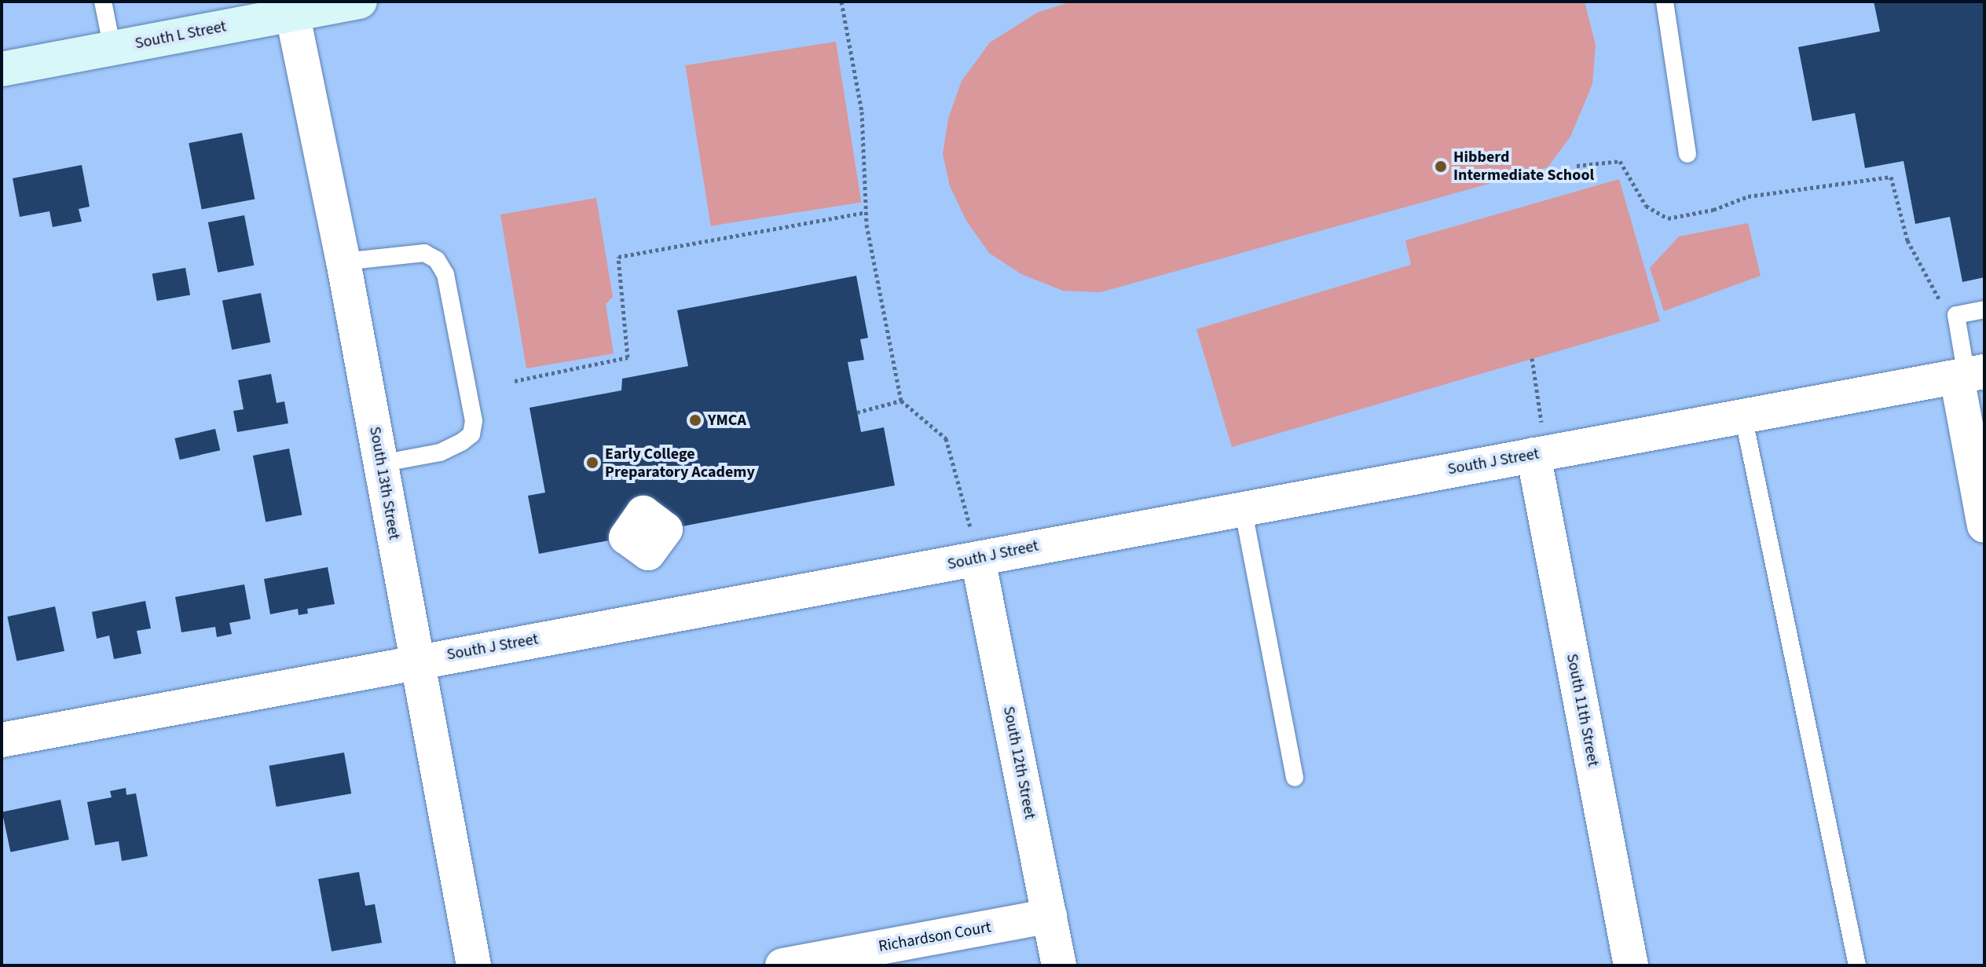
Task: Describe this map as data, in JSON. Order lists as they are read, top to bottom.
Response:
{
  "streets": {
    "street": [
      "South L Street",
      "South J Street",
      "South 13th Street",
      "South 11th Street",
      "South 12th Street",
      "Richardson Court"
    ]
  },
  "crossings": [
    ["South L Street", "South 13th Street"],
    ["South J Street", "South 13th Street"],
    ["South J Street", "South 11th Street"],
    ["South J Street", "South 12th Street"],
    ["South 12th Street", "Richardson Court"]
  ],
  "places": ["Hibberd Intermediate School", "YMCA", "Early College Preparatory Academy"]
}
